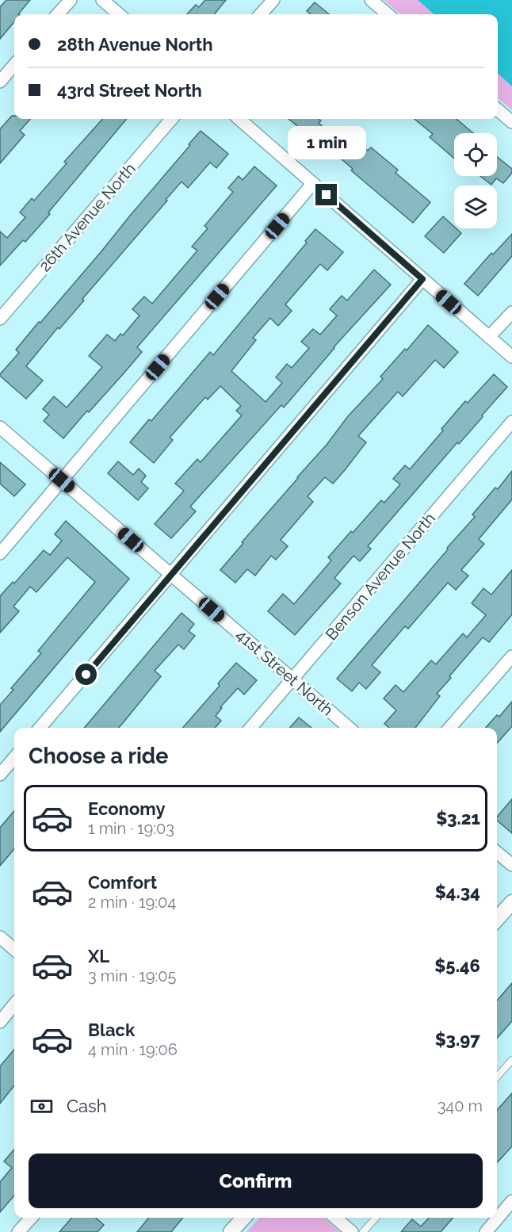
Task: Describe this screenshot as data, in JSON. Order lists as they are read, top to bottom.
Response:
{
  "streets": {
    "street": ["26th Avenue North", "Benson Avenue North", "41st Street North"]
  },
  "crossings": [
    ["Benson Avenue North", "41st Street North"]
  ],
  "page": {
    "banner": ["28th Avenue North", "43rd Street North"],
    "bubble": "1 min",
    "heading": "Choose a ride",
    "list": [
      {
        "name": "Economy",
        "note": "1 min · 19:03",
        "value": "$3.21"
      },
      {
        "name": "Comfort",
        "note": "2 min · 19:04",
        "value": "$4.34"
      },
      {
        "name": "XL",
        "note": "3 min · 19:05",
        "value": "$5.46"
      },
      {
        "name": "Black",
        "note": "4 min · 19:06",
        "value": "$3.97"
      }
    ],
    "pay": ["Cash", "340 m"],
    "buttons": "Confirm"
  }
}
